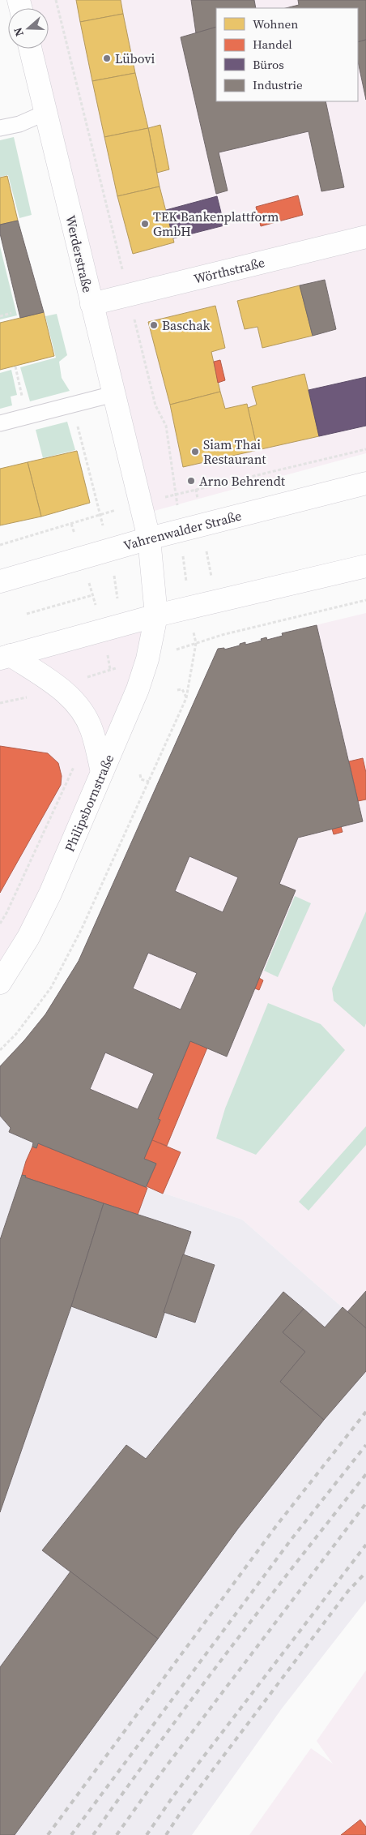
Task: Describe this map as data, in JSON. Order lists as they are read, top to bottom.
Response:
{
  "streets": {
    "street": [
      "Werderstraße",
      "Wörthstraße",
      "Vahrenwalder Straße",
      "Philipsbornstraße"
    ]
  },
  "crossings": [
    ["Werderstraße", "Wörthstraße"],
    ["Werderstraße", "Vahrenwalder Straße"],
    ["Werderstraße", "Philipsbornstraße"]
  ],
  "places": [
    "Lübovi",
    "TEK Bankenplattform GmbH",
    "Baschak",
    "Siam Thai Restaurant",
    "Arno Behrendt"
  ],
  "legend": [
    "Wohnen",
    "Handel",
    "Büros",
    "Industrie"
  ],
  "north": "left"
}
